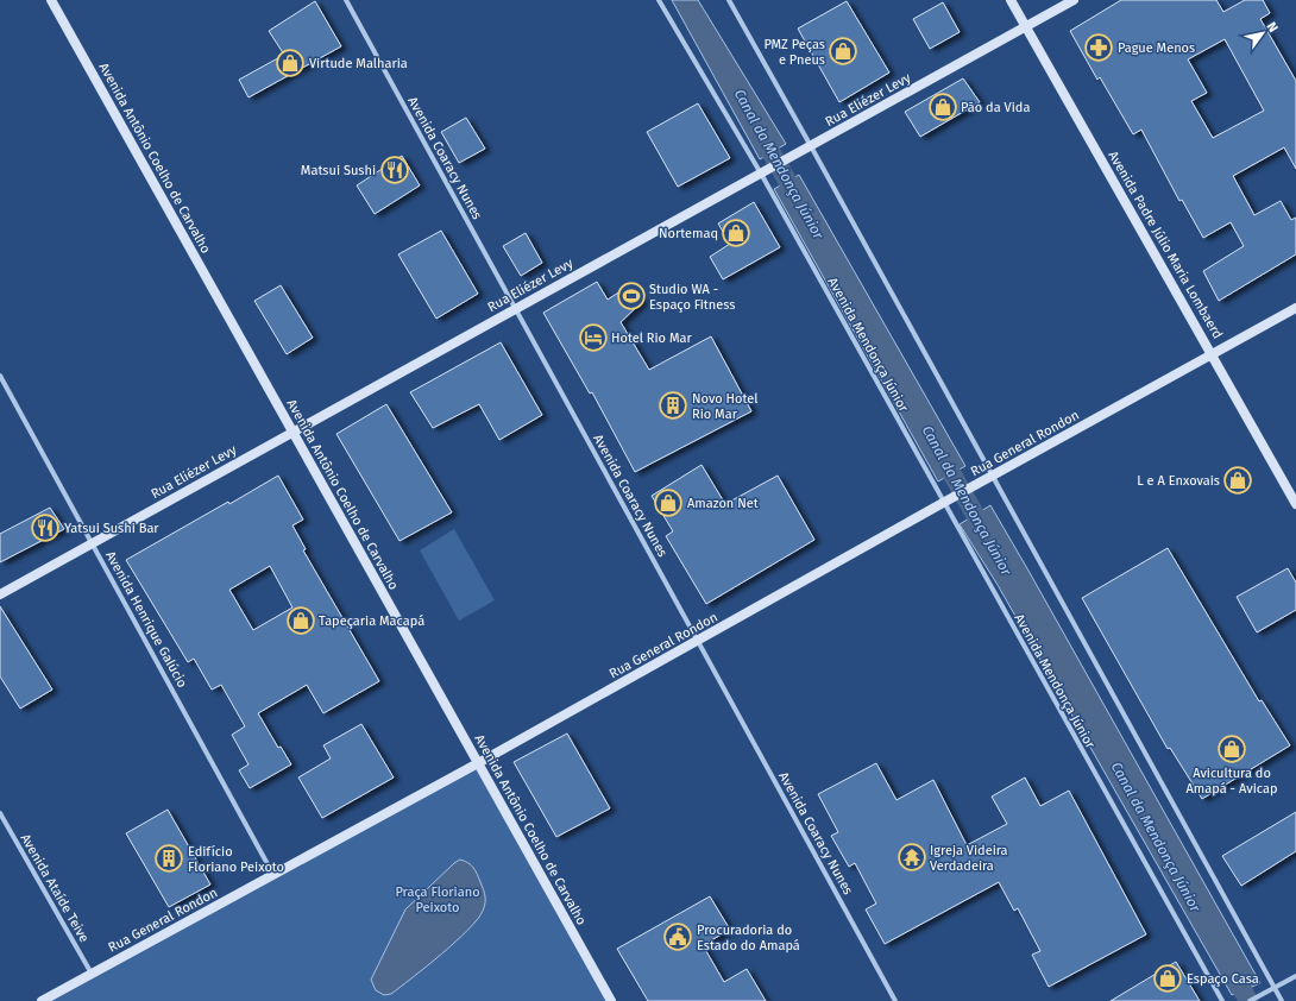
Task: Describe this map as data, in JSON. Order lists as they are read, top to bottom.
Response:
{
  "streets": {
    "street": [
      "Rua Eliézer Levy",
      "Avenida Antônio Coelho de Carvalho",
      "Avenida Coaracy Nunes",
      "Avenida Padre Júlio Maria Lombaerd",
      "Avenida Mendonça Júnior",
      "Rua General Rondon",
      "Avenida Henrique Galúcio",
      "Avenida Ataíde Teive"
    ]
  },
  "crossings": [
    ["Rua Eliézer Levy", "Avenida Antônio Coelho de Carvalho"],
    ["Rua Eliézer Levy", "Avenida Coaracy Nunes"],
    ["Rua Eliézer Levy", "Avenida Padre Júlio Maria Lombaerd"],
    ["Rua Eliézer Levy", "Avenida Mendonça Júnior"],
    ["Rua Eliézer Levy", "Avenida Henrique Galúcio"],
    ["Avenida Antônio Coelho de Carvalho", "Rua General Rondon"],
    ["Avenida Coaracy Nunes", "Rua General Rondon"],
    ["Avenida Padre Júlio Maria Lombaerd", "Rua General Rondon"],
    ["Avenida Mendonça Júnior", "Rua General Rondon"],
    ["Rua General Rondon", "Avenida Henrique Galúcio"],
    ["Rua General Rondon", "Avenida Ataíde Teive"]
  ],
  "water": ["Canal da Mendonça Júnior"],
  "parks": ["Praça Floriano Peixoto"],
  "places": {
    "pharmacy": ["Pague Menos"],
    "shop": [
      "PMZ Peças e Pneus",
      "Virtude Malharia",
      "Pão da Vida",
      "Nortemaq",
      "L e A Enxovais",
      "Amazon Net",
      "Tapeçaria Macapá",
      "Avicultura do Amapá - Avicap",
      "Espaço Casa"
    ],
    "restaurant": ["Matsui Sushi", "Yatsui Sushi Bar"],
    "sports": ["Studio WA - Espaço Fitness"],
    "hotel": ["Hotel Rio Mar"],
    "building": ["Novo Hotel Rio Mar", "Edifício Floriano Peixoto"],
    "temple": ["Igreja Videira Verdadeira"],
    "public building": ["Procuradoria do Estado do Amapá"]
  },
  "north": "top right"
}
